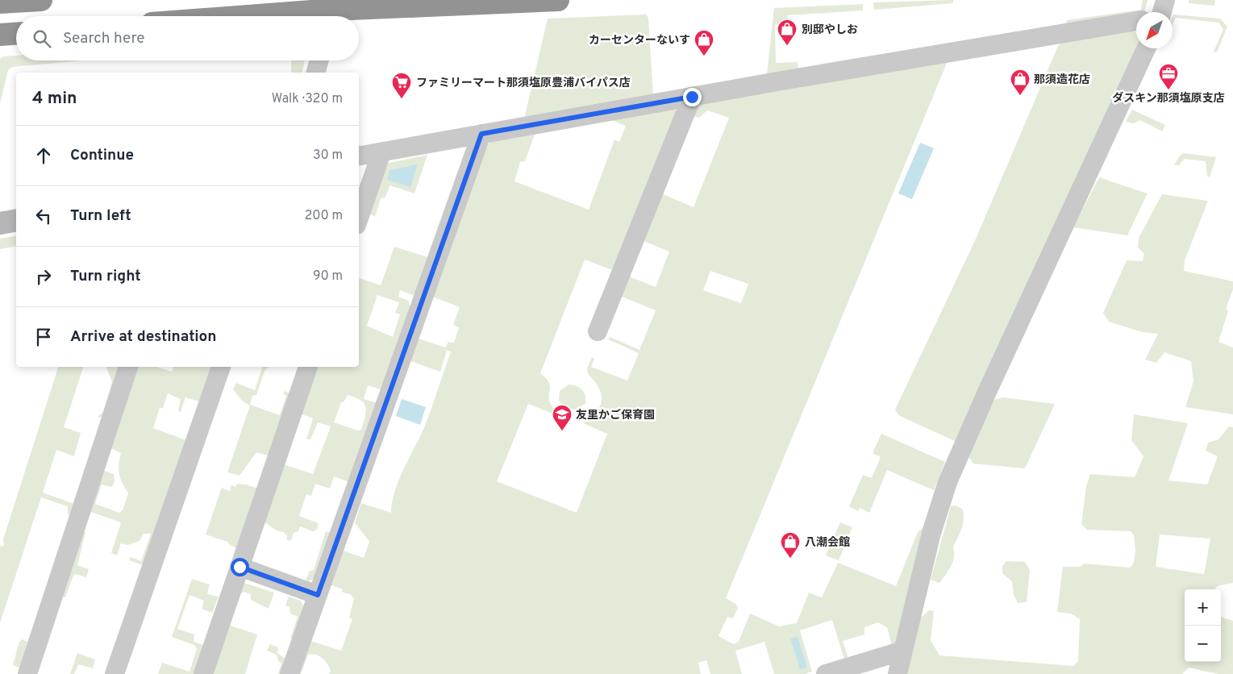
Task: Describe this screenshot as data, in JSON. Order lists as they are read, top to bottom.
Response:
{
  "places": {
    "shop": [
      "別邸やしお",
      "カーセンターないす",
      "那須造花店",
      "八潮会館"
    ],
    "office": ["ダスキン那須塩原支店"],
    "supermarket": ["ファミリーマート那須塩原豊浦バイパス店"],
    "school or university": ["友里かご保育園"]
  },
  "north": "bottom left",
  "page": {
    "search": "Search here",
    "heading": ["4 min", "Walk · 320 m"],
    "list": [
      ["Continue", "30 m"],
      ["Turn left", "200 m"],
      ["Turn right", "90 m"],
      "Arrive at destination"
    ],
    "map_buttons": ["+", "−"]
  }
}
